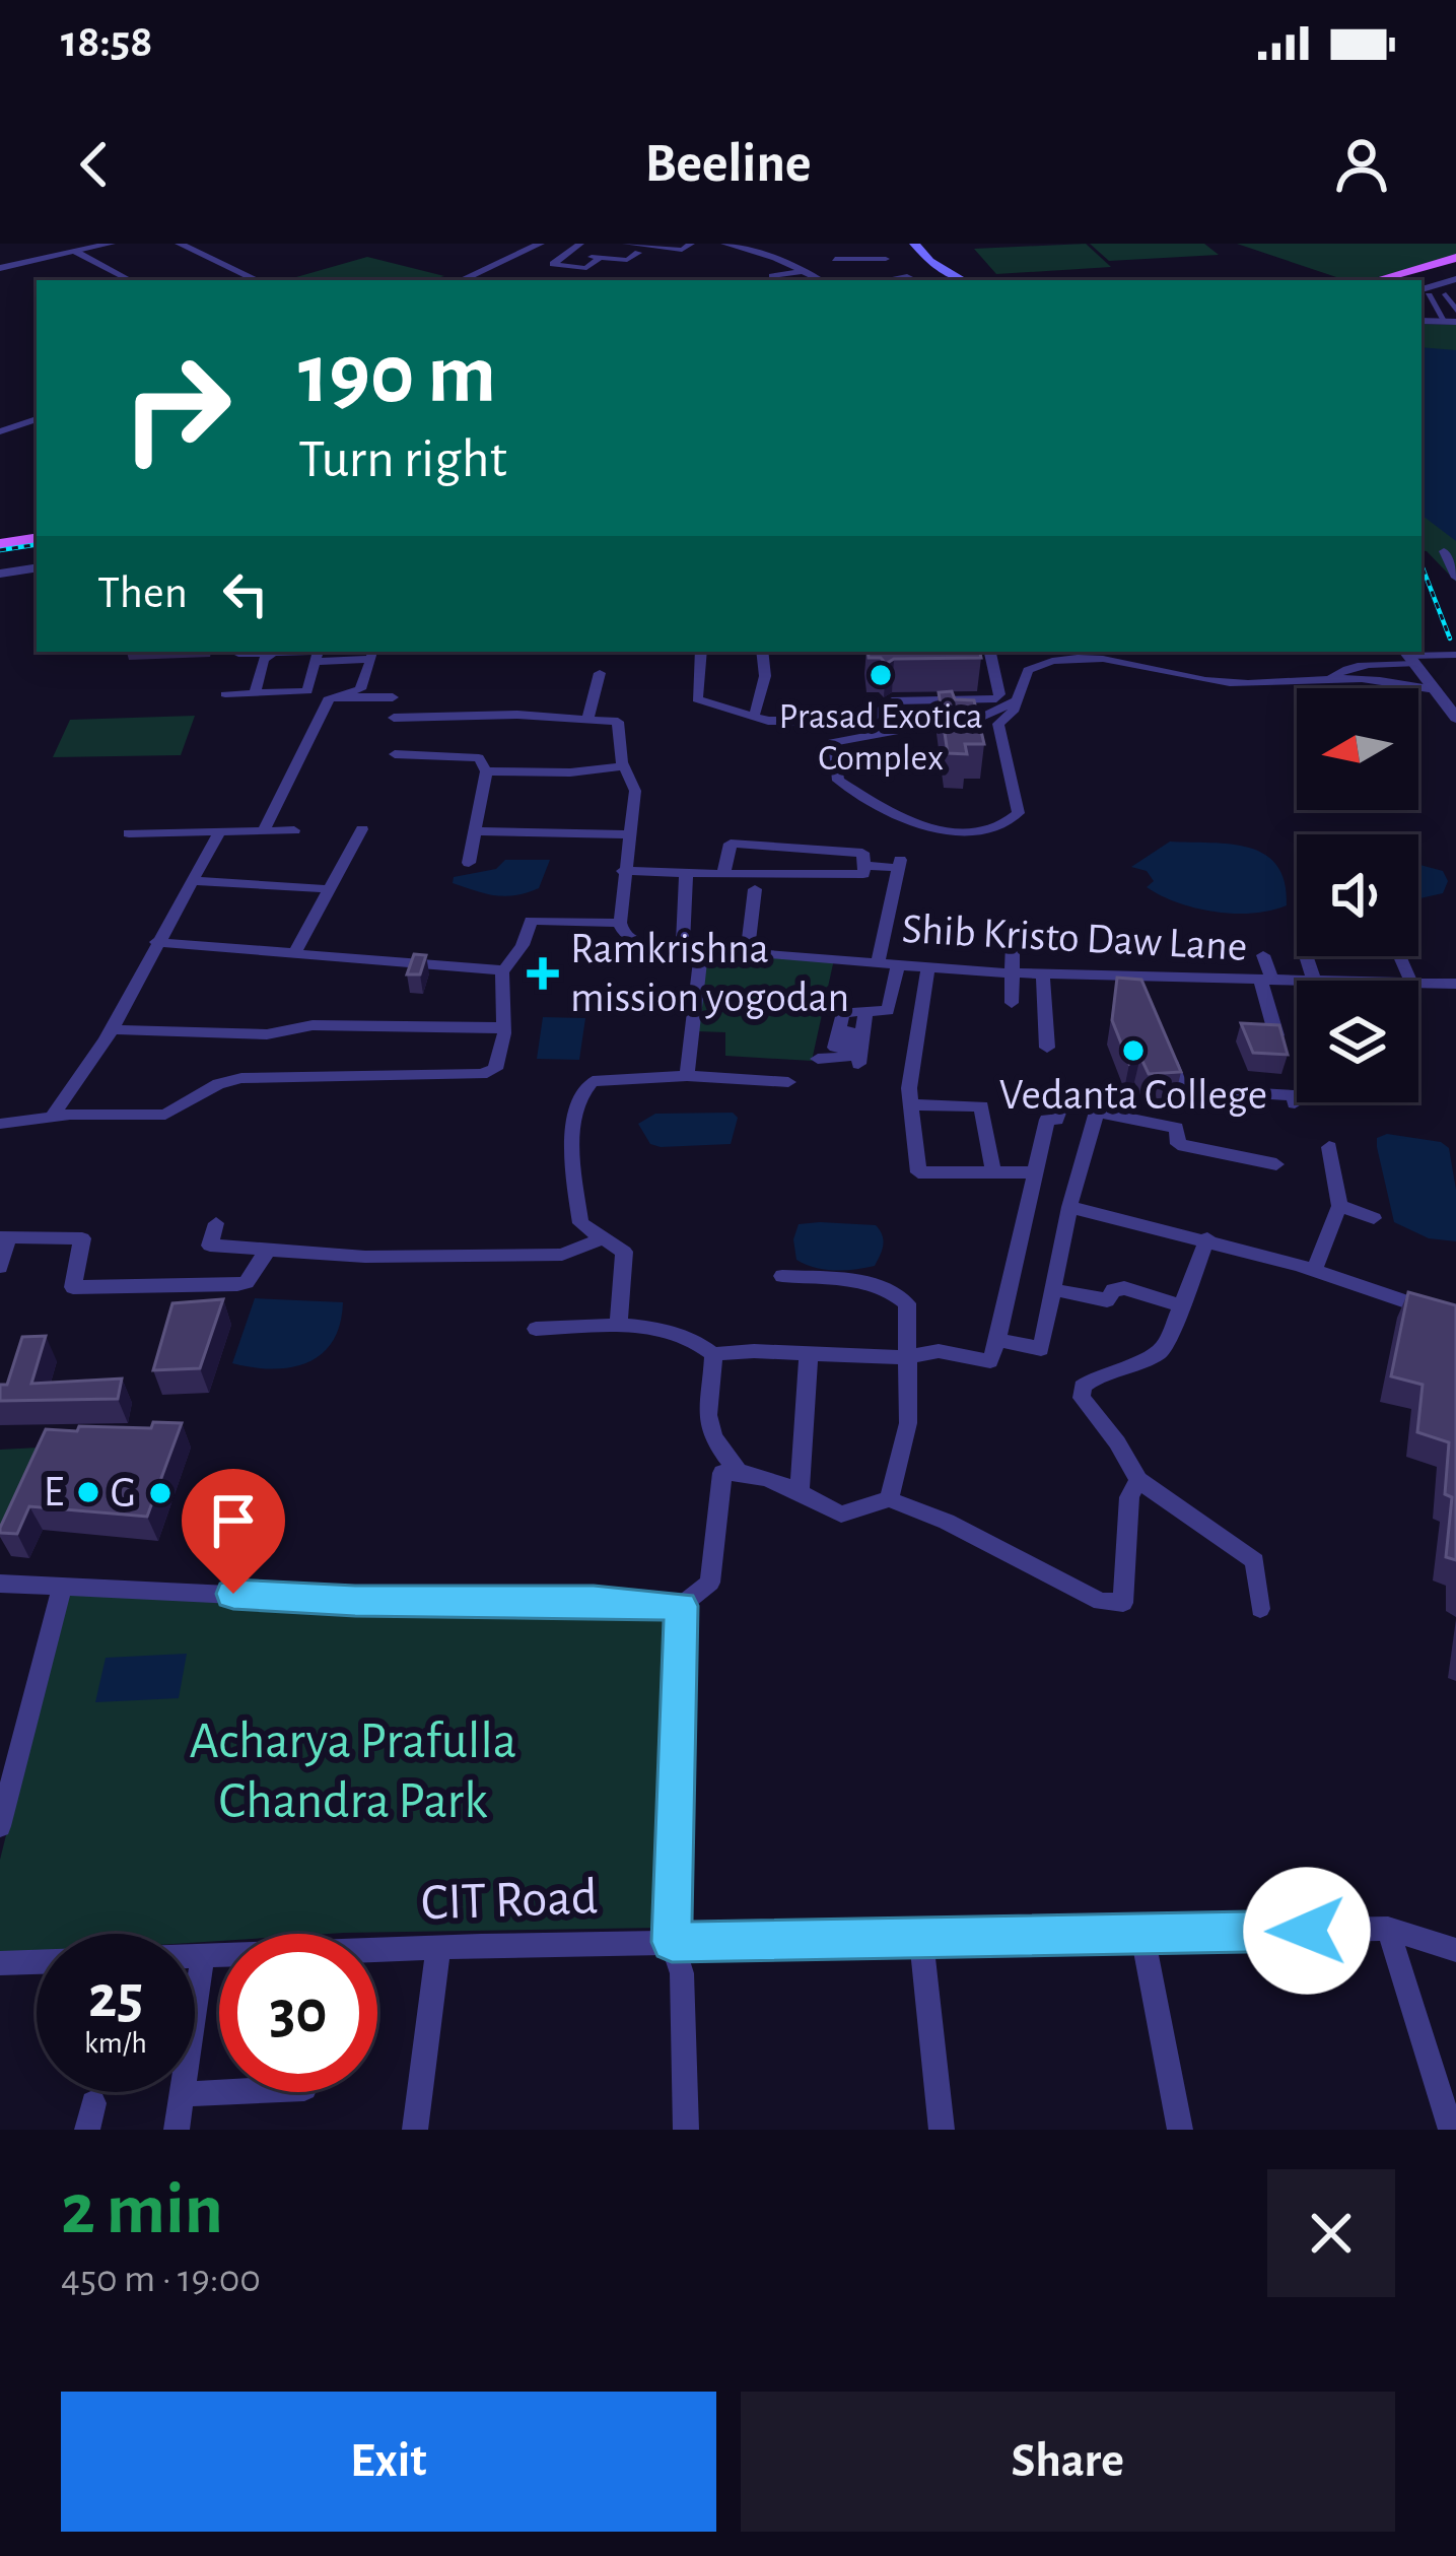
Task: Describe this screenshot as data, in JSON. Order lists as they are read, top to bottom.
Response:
{
  "streets": {
    "street": ["Shib Kristo Daw Lane", "CIT Road"]
  },
  "parks": ["Acharya Prafulla Chandra Park"],
  "places": {
    "other": [
      "Prasad Exotica Complex",
      "Vedanta College",
      "E",
      "G"
    ],
    "health": ["Ramkrishna mission yogodan"]
  },
  "north": "left",
  "page": {
    "status": "18:58",
    "header": "Beeline",
    "turn": ["190 m", "Turn right"],
    "then": "Then",
    "speed": "25 km/h",
    "limit": "30",
    "heading": ["2 min", "450 m · 19:00"],
    "buttons": ["Exit", "Share"]
  }
}
